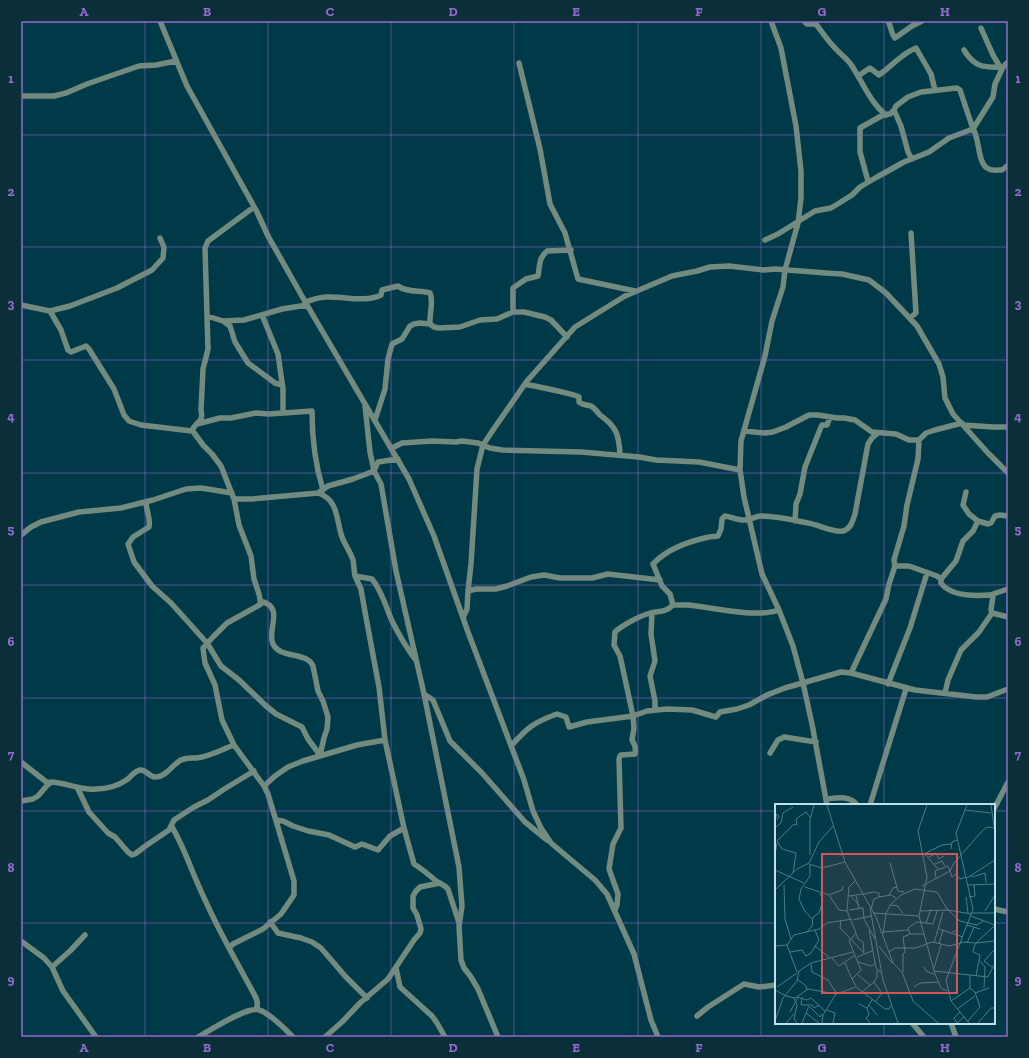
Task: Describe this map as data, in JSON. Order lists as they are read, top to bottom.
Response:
{
  "grid": {
    "columns": [
      "A",
      "B",
      "C",
      "D",
      "E",
      "F",
      "G",
      "H"
    ],
    "rows": [
      "1",
      "2",
      "3",
      "4",
      "5",
      "6",
      "7",
      "8",
      "9"
    ]
  }
}
